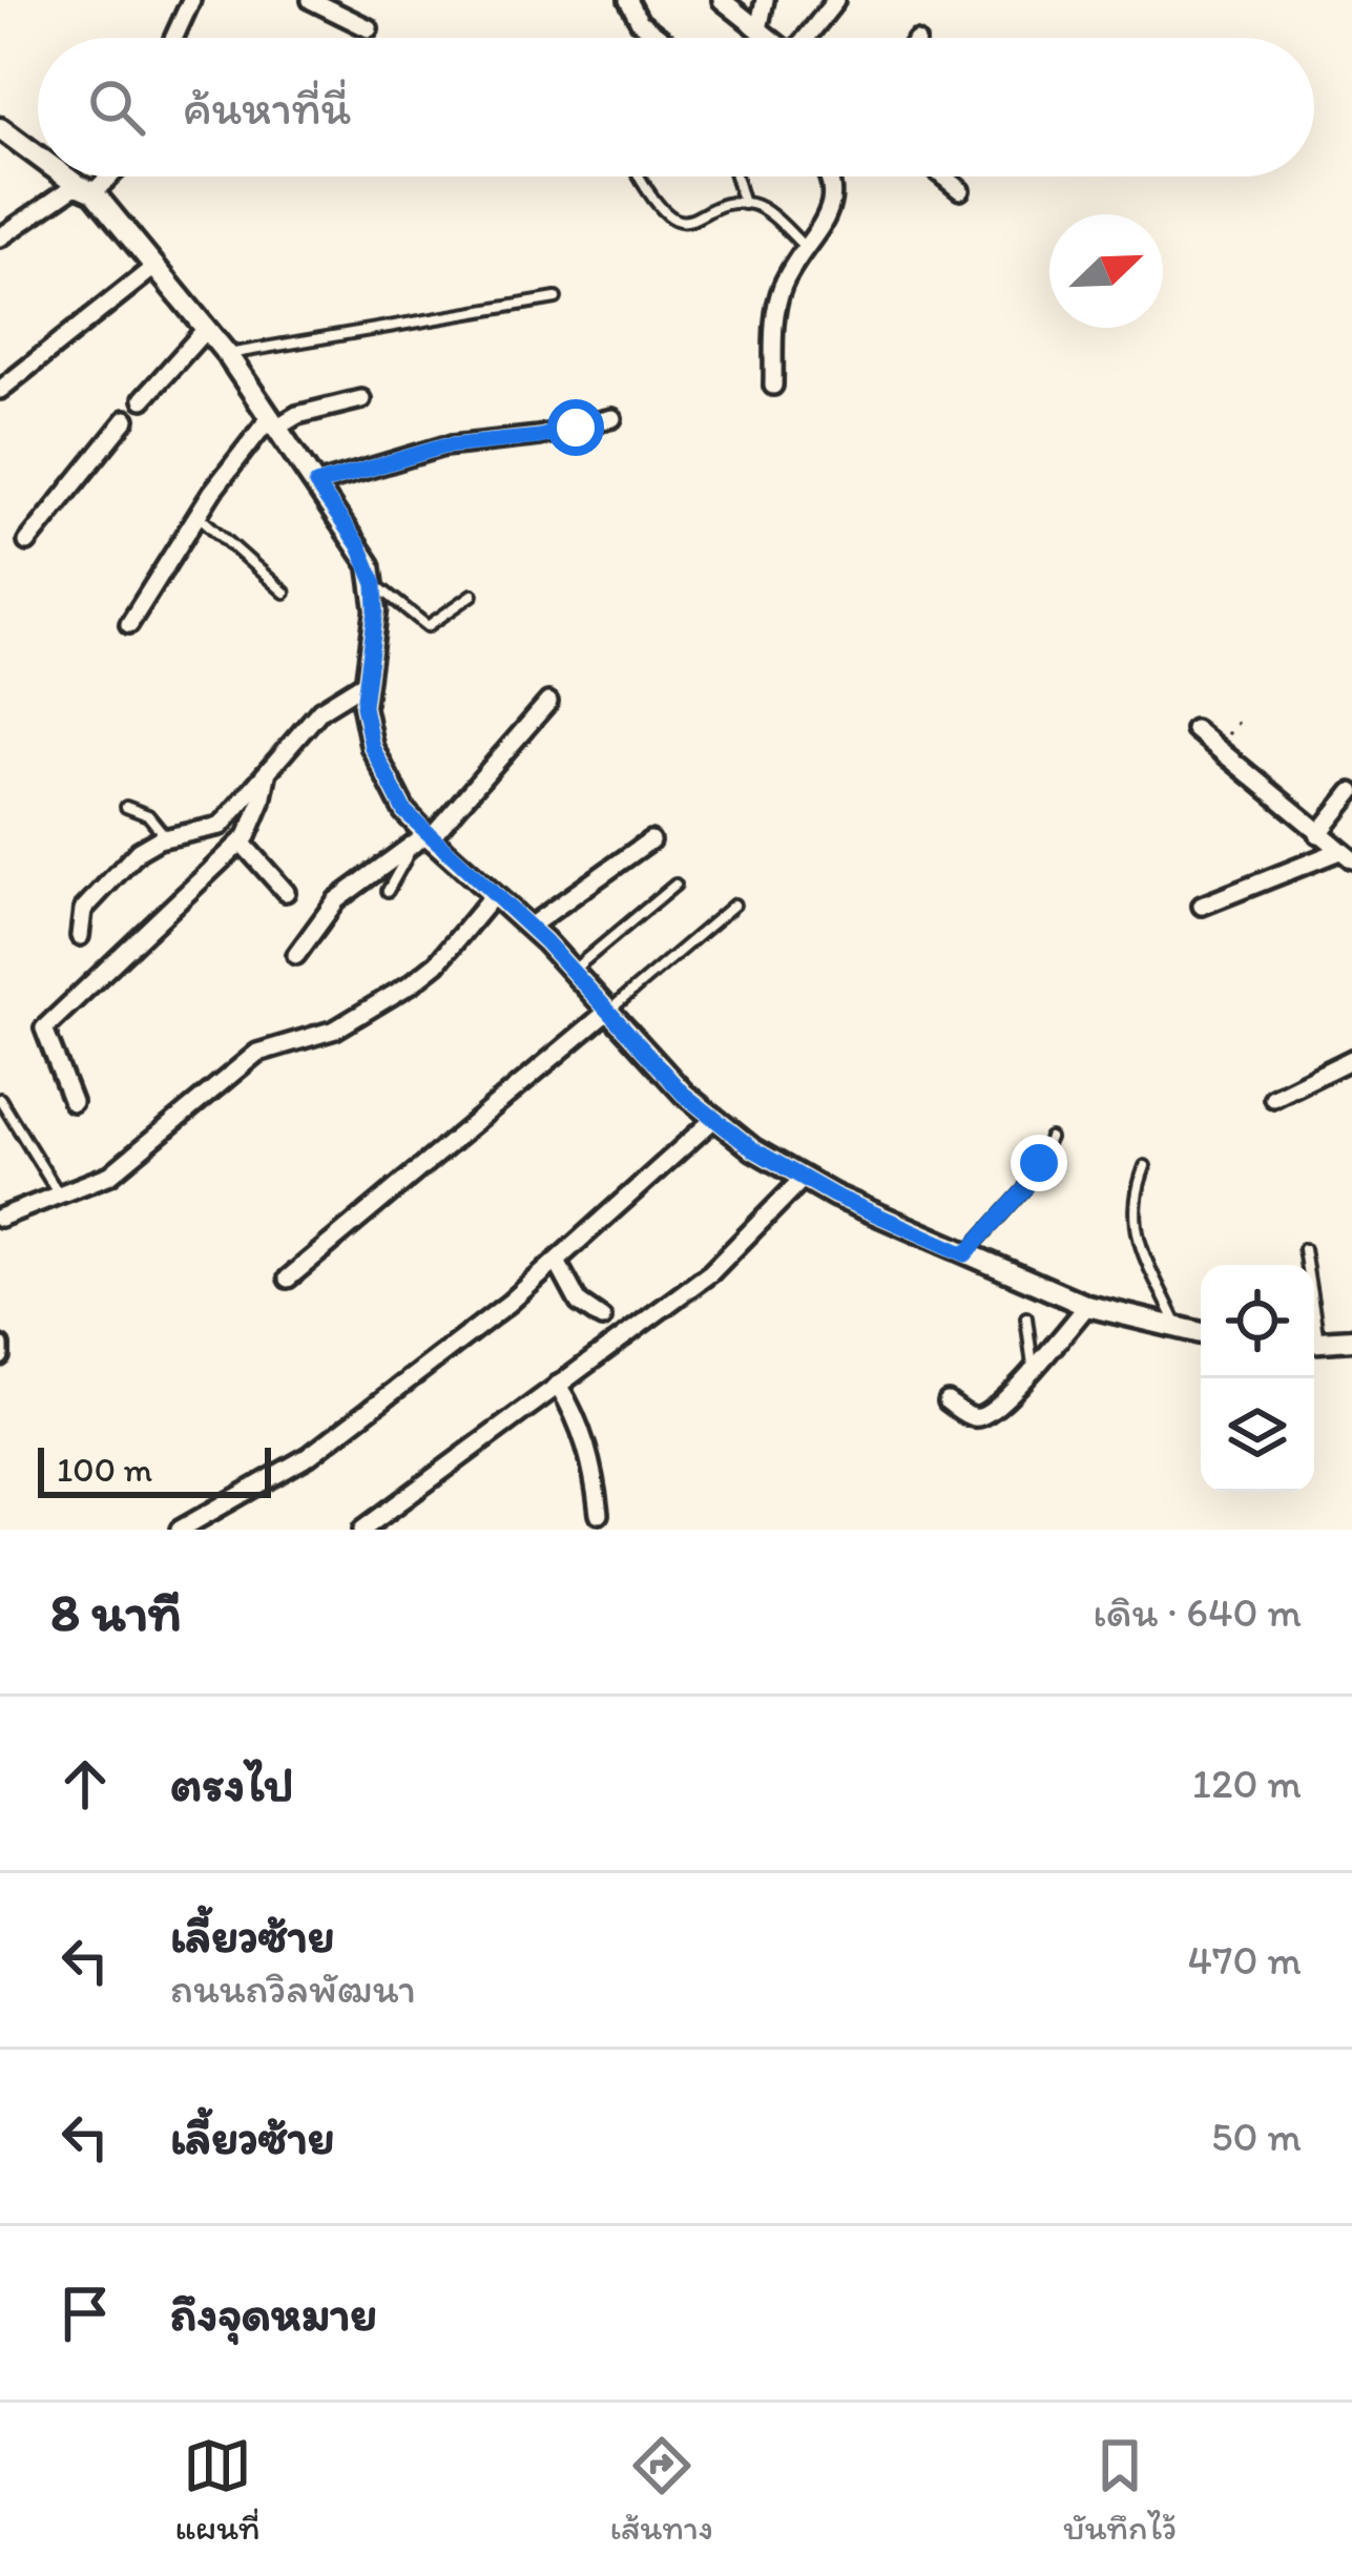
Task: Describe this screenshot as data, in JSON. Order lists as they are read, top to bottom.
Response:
{
  "scale_bar": "100 m",
  "north": "top right",
  "page": {
    "search": "ค้นหาที่นี่",
    "scale": "100 m",
    "heading": ["8 นาที", "เดิน · 640 m"],
    "list": [
      ["ตรงไป", "120 m"],
      ["เลี้ยวซ้าย", "ถนนถวิลพัฒนา", "470 m"],
      ["เลี้ยวซ้าย", "50 m"],
      "ถึงจุดหมาย"
    ],
    "nav": ["แผนที่", "เส้นทาง", "บันทึกไว้"]
  }
}
